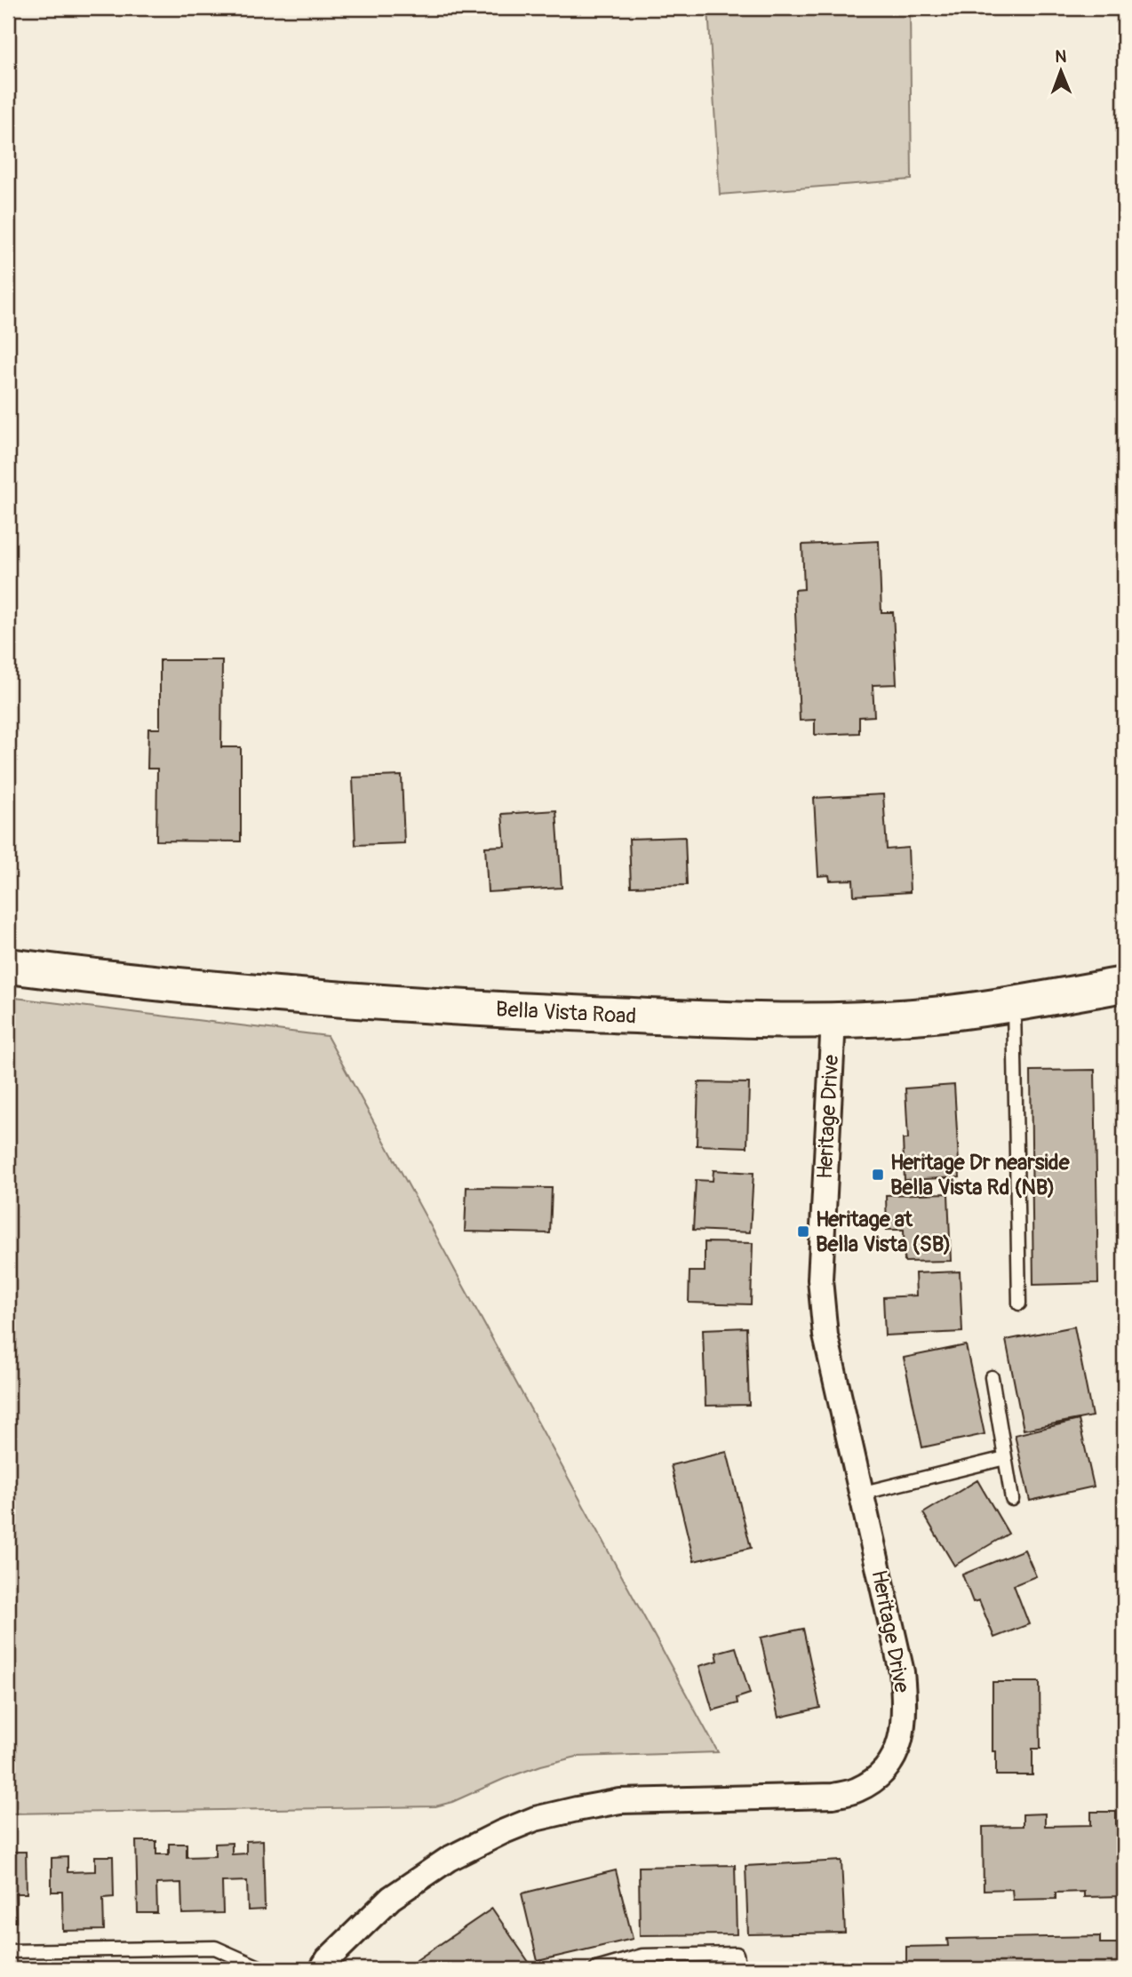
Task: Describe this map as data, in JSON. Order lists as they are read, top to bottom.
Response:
{
  "streets": {
    "street": ["Bella Vista Road", "Heritage Drive"]
  },
  "crossings": [
    ["Bella Vista Road", "Heritage Drive"]
  ],
  "places": {
    "transit": ["Heritage Dr nearside Bella Vista Rd (NB)", "Heritage at Bella Vista (SB)"]
  },
  "north": "top"
}
